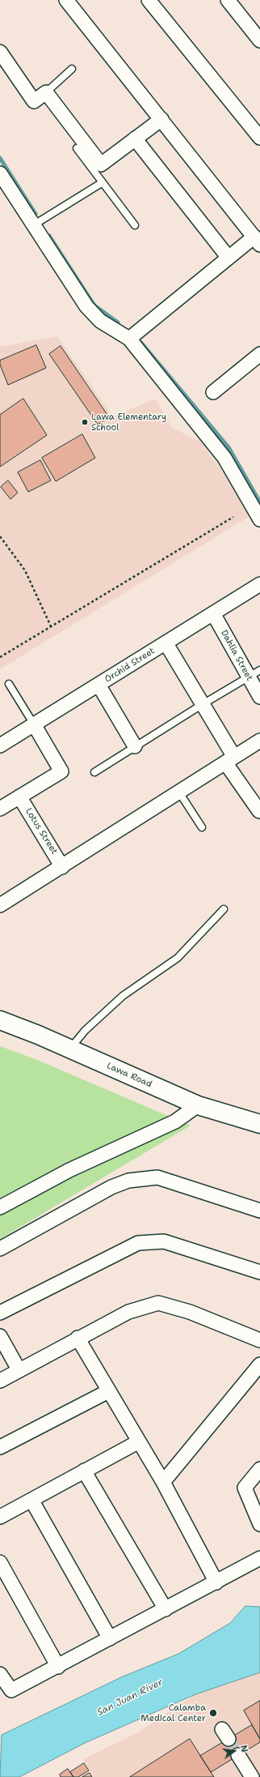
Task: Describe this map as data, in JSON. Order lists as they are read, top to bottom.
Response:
{
  "streets": {
    "main road": ["Lawa Road"],
    "street": ["Dahlia Street", "Orchid Street", "Lotus Street"]
  },
  "crossings": [
    ["Dahlia Street", "Orchid Street"]
  ],
  "water": ["San Juan River"],
  "places": ["Lawa Elementary School", "Calamba Medical Center"],
  "north": "right"
}
